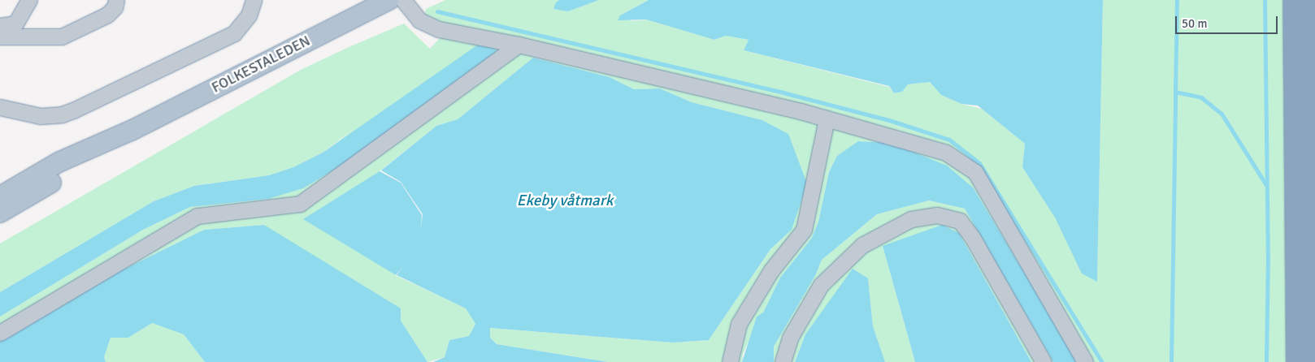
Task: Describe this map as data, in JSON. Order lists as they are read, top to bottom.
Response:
{
  "streets": {
    "main road": ["FOLKESTALEDEN"]
  },
  "water": ["Ekeby våtmark"],
  "scale_bar": "50 m"
}
